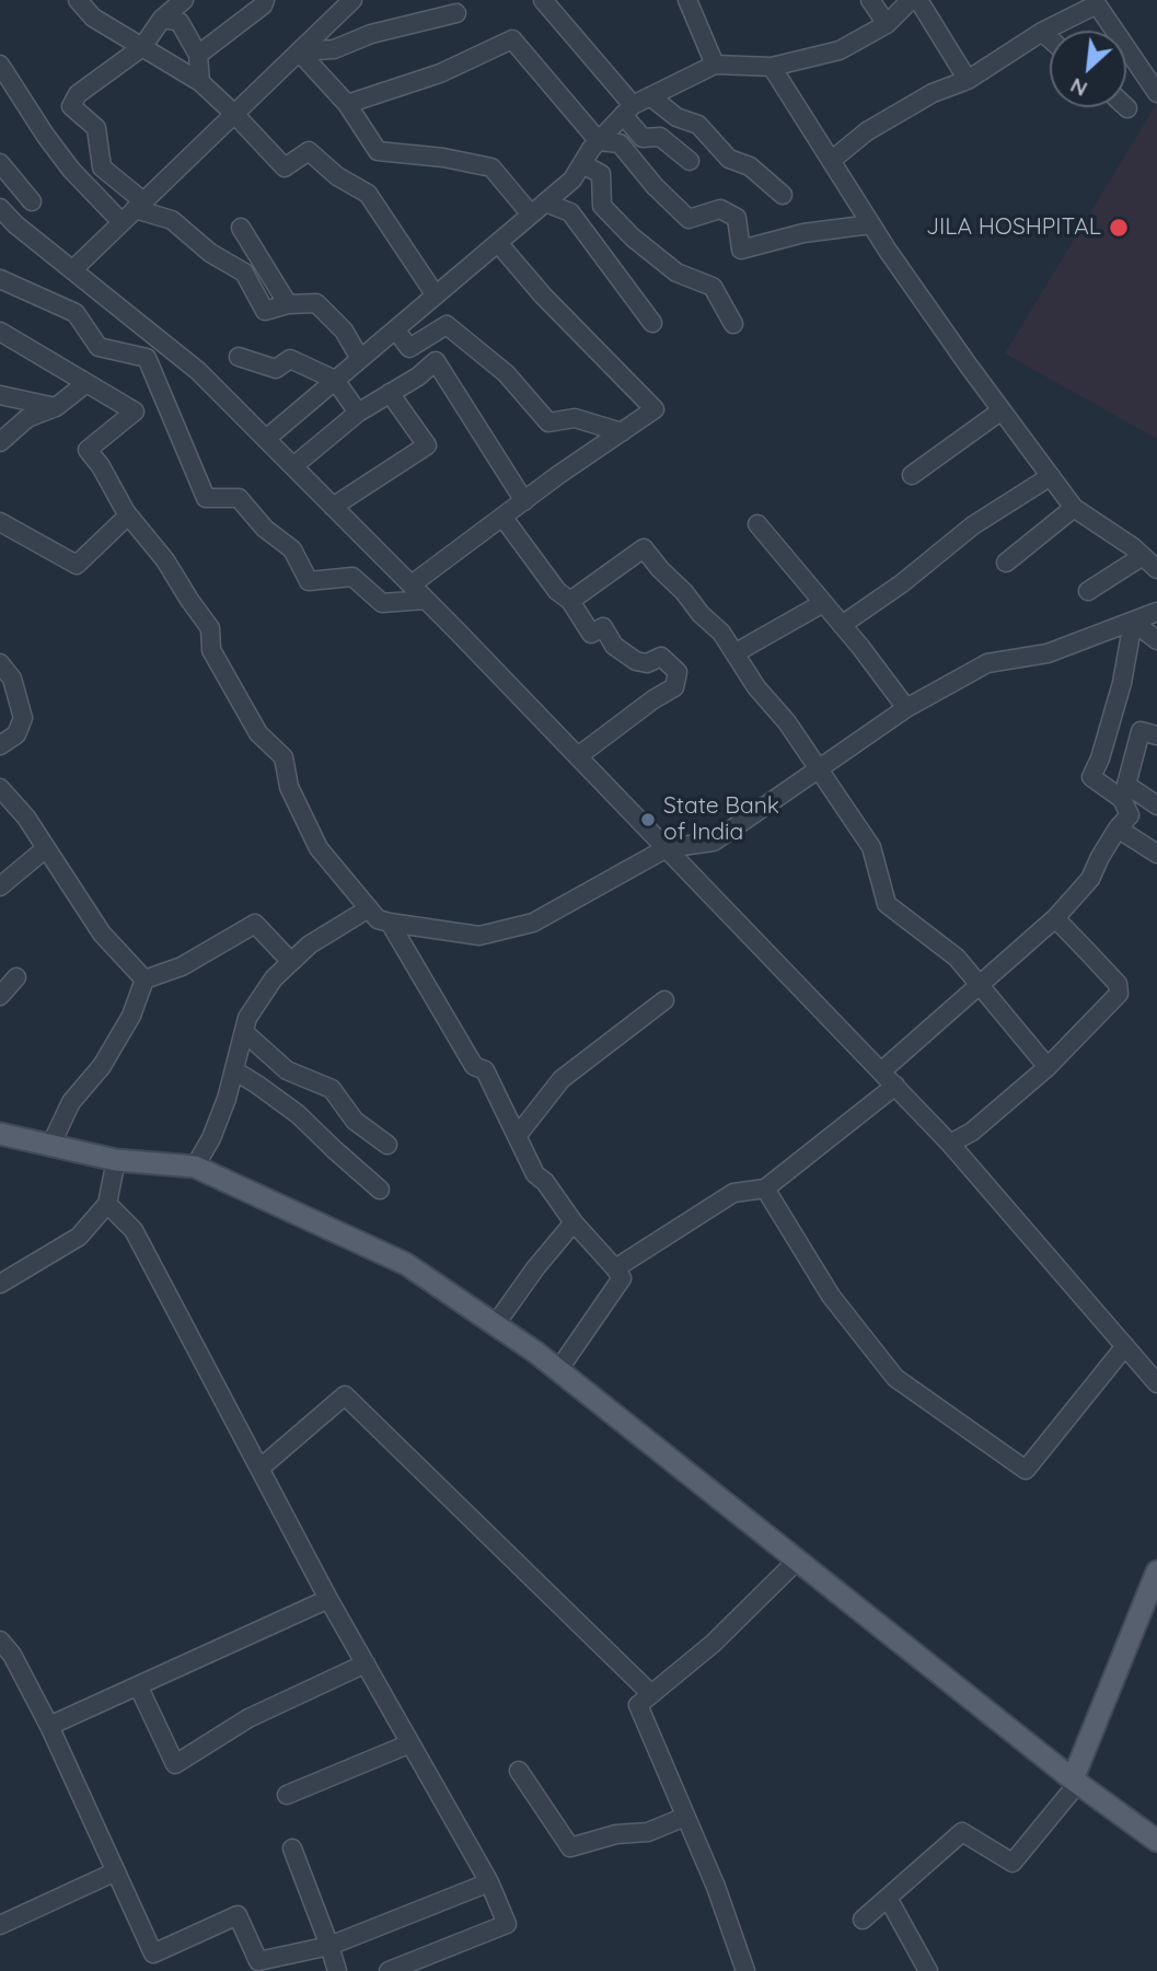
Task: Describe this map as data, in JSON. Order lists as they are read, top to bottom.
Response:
{
  "places": ["JILA HOSHPITAL", "State Bank of India"],
  "north": "bottom left"
}
